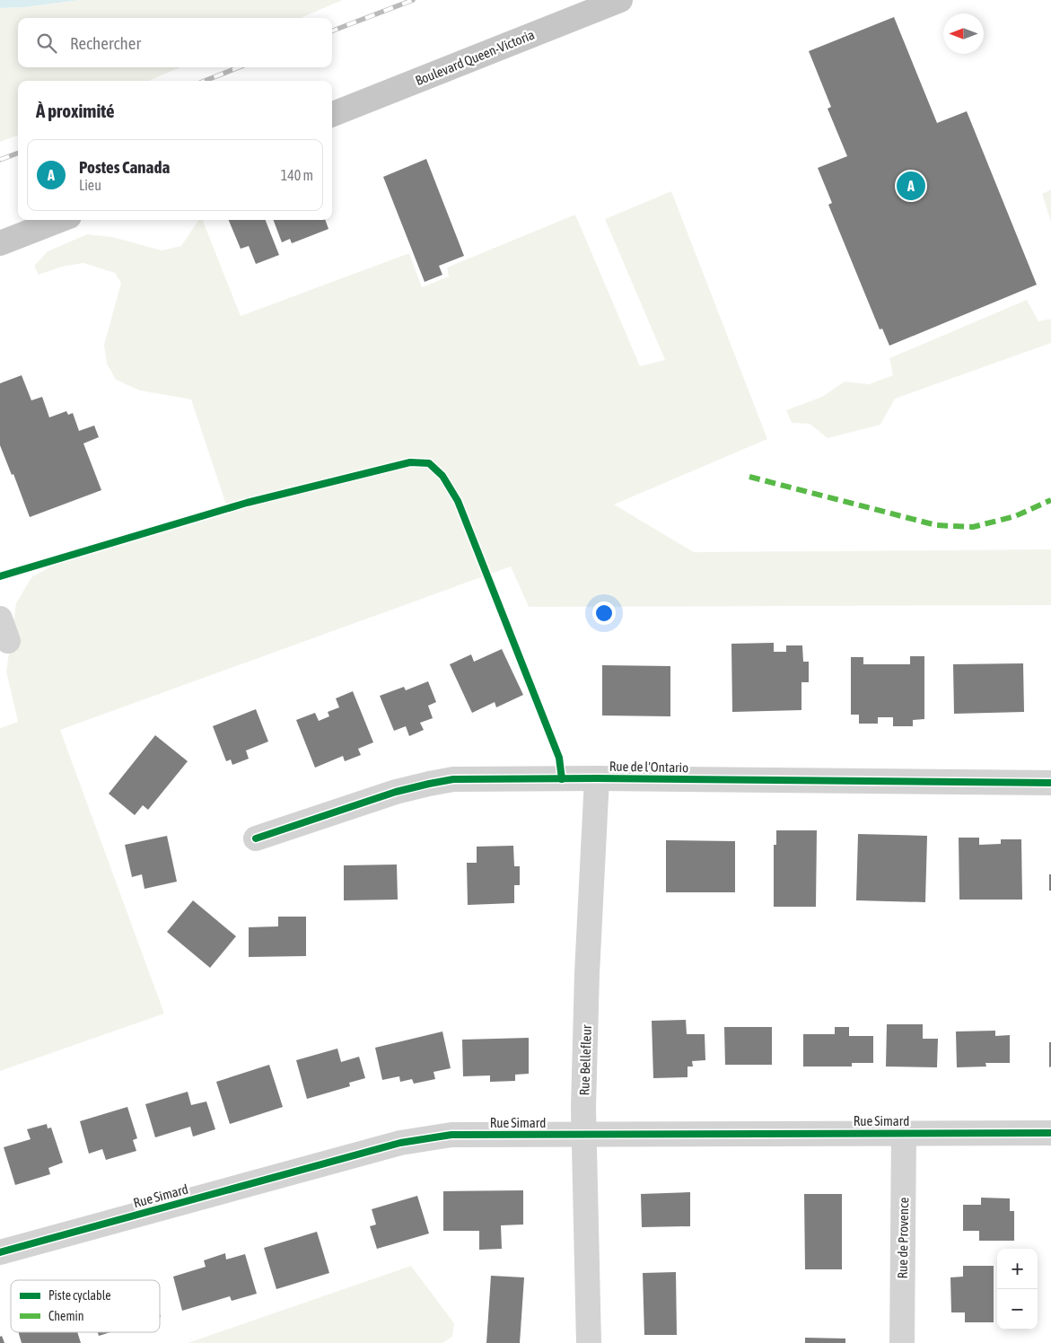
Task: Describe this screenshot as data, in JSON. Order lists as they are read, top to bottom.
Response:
{
  "streets": {
    "main road": ["Boulevard Queen-Victoria"],
    "street": [
      "Rue de l'Ontario",
      "Rue Bellefleur",
      "Rue Simard",
      "Rue de Provence"
    ]
  },
  "crossings": [
    ["Rue de l'Ontario", "Rue Bellefleur"],
    ["Rue Bellefleur", "Rue Simard"],
    ["Rue Simard", "Rue de Provence"]
  ],
  "legend": ["Piste cyclable", "Chemin"],
  "north": "left",
  "page": {
    "search": "Rechercher",
    "heading": "À proximité",
    "list": [
      {
        "mark": "A",
        "name": "Postes Canada",
        "note": "Lieu",
        "value": "140 m"
      }
    ],
    "pins": "A",
    "map_buttons": ["+", "−"]
  }
}
